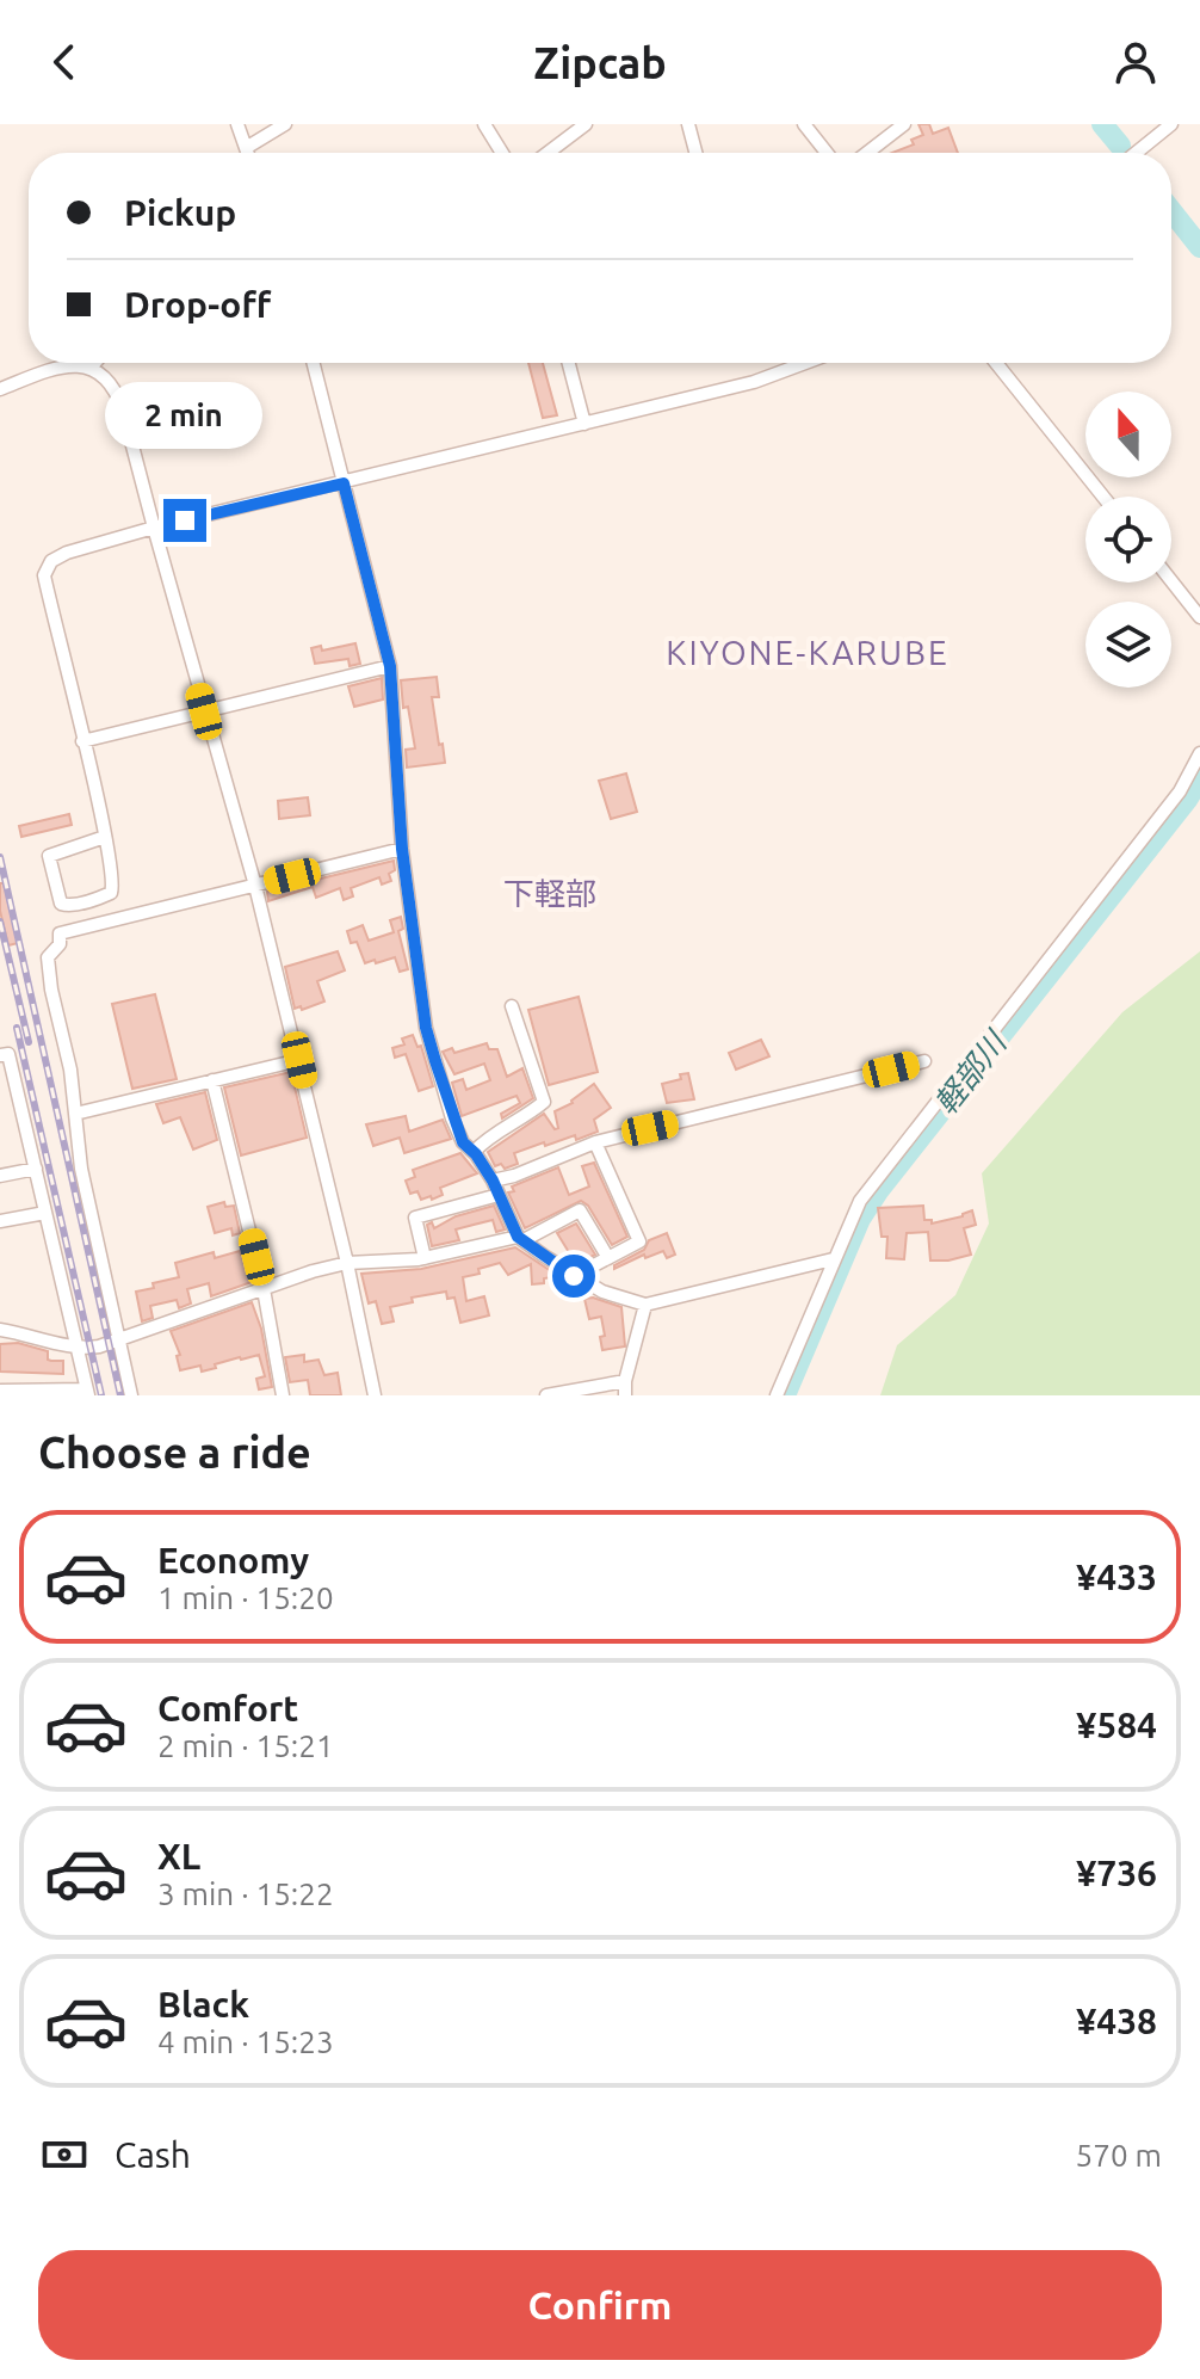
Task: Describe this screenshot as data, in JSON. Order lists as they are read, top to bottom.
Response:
{
  "districts": ["KIYONE-KARUBE", "下軽部"],
  "water": ["軽部川"],
  "north": "top",
  "page": {
    "header": "Zipcab",
    "banner": ["Pickup", "Drop-off"],
    "bubble": "2 min",
    "heading": "Choose a ride",
    "list": [
      {
        "name": "Economy",
        "note": "1 min · 15:20",
        "value": "¥433"
      },
      {
        "name": "Comfort",
        "note": "2 min · 15:21",
        "value": "¥584"
      },
      {
        "name": "XL",
        "note": "3 min · 15:22",
        "value": "¥736"
      },
      {
        "name": "Black",
        "note": "4 min · 15:23",
        "value": "¥438"
      }
    ],
    "pay": ["Cash", "570 m"],
    "buttons": "Confirm"
  }
}
